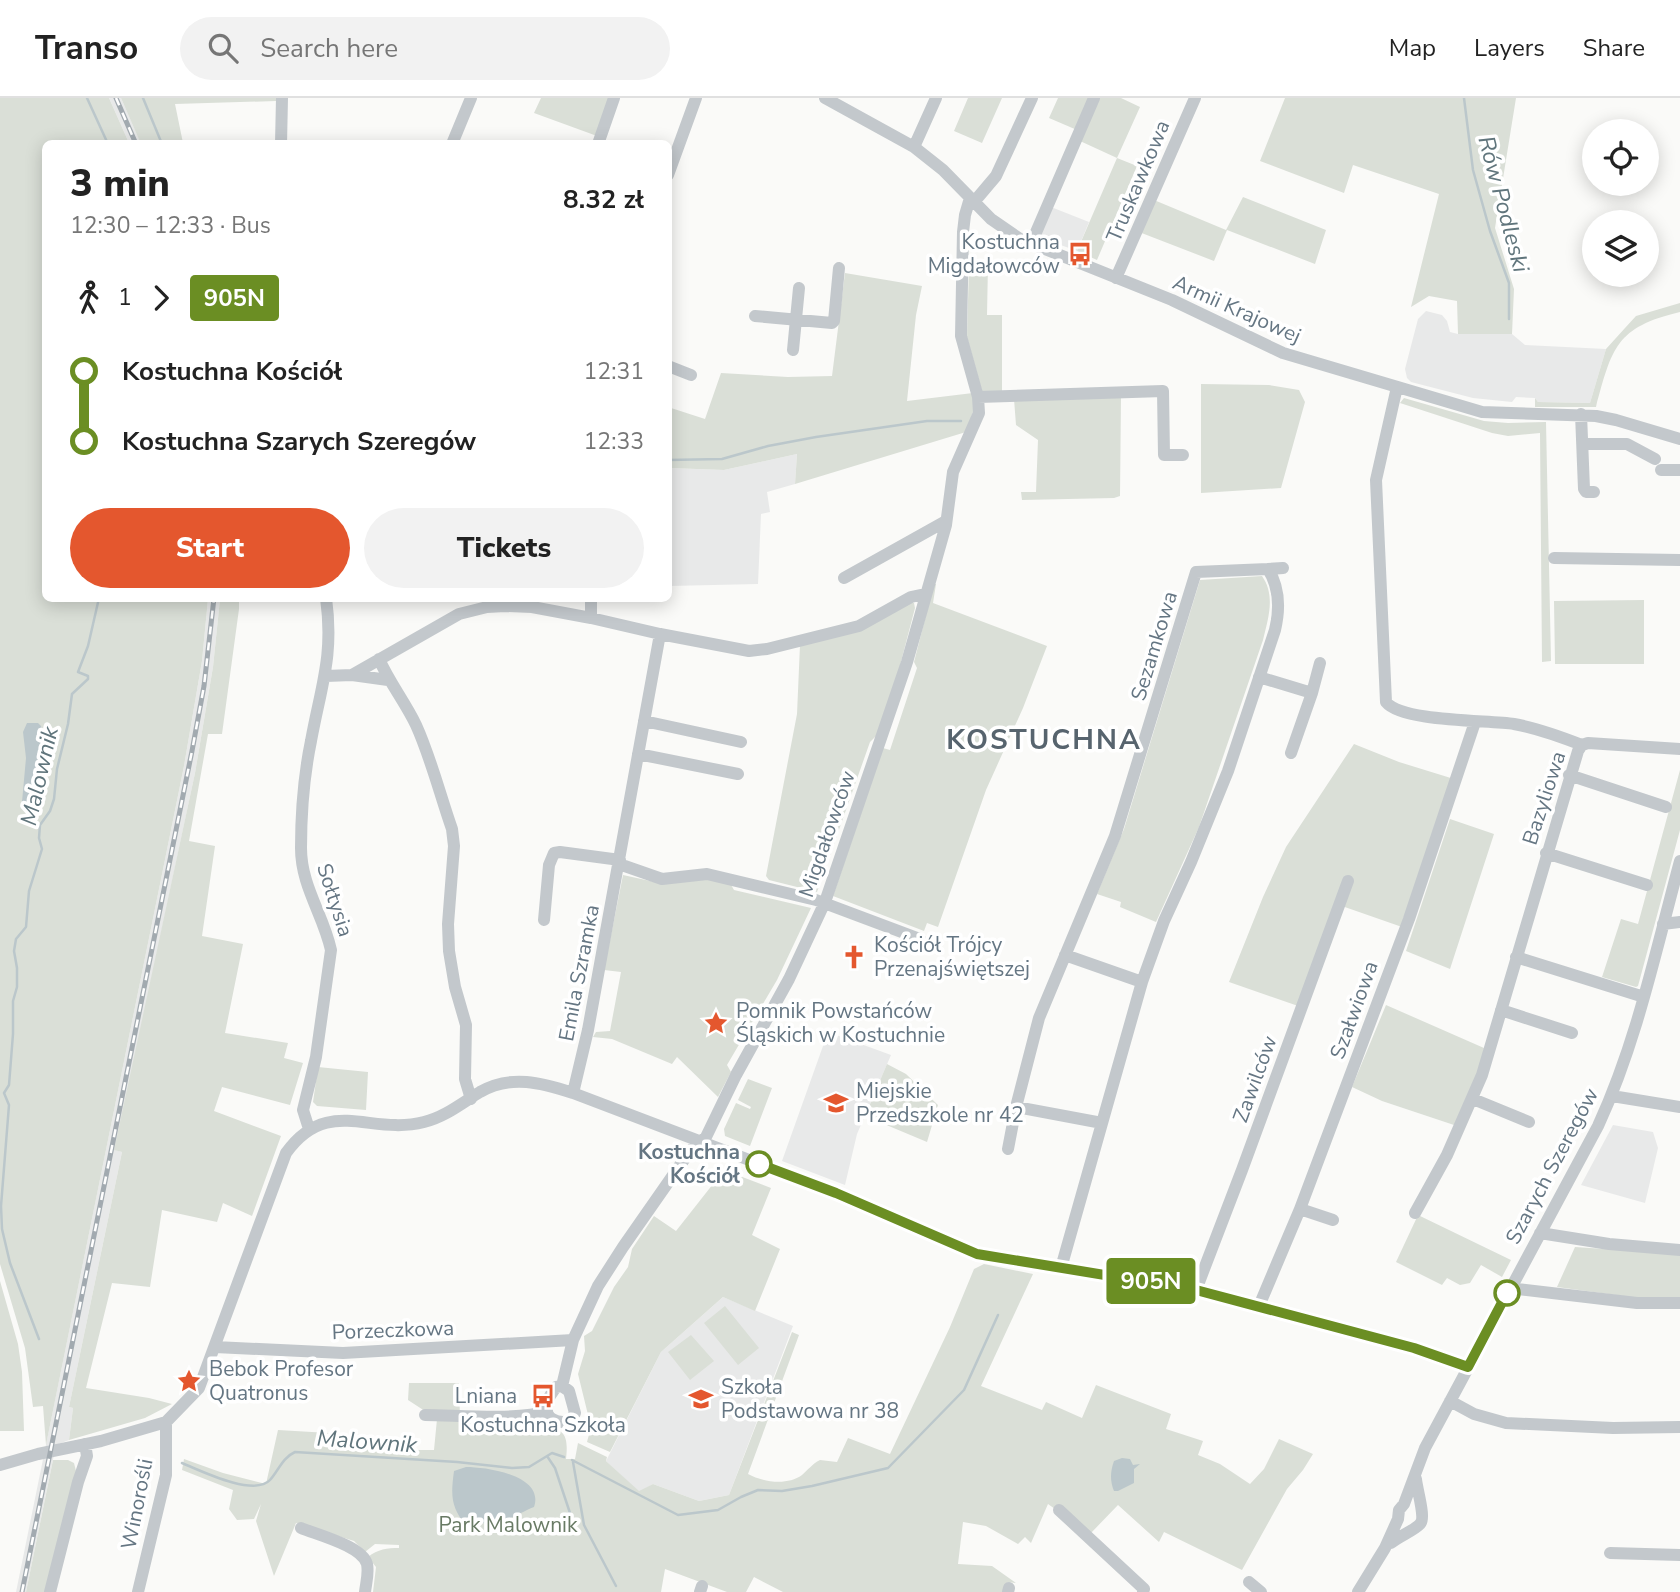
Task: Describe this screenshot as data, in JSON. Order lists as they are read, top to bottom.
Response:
{
  "streets": {
    "street": [
      "Truskawkowa",
      "Armii Krajowej",
      "Sezamkowa",
      "Bazyliowa",
      "Migdałowców",
      "Sołtysia",
      "Emila Szramka",
      "Szałwiowa",
      "Zawilców",
      "Szarych Szeregów",
      "Porzeczkowa",
      "Lniana",
      "Winorośli"
    ]
  },
  "crossings": [
    ["Truskawkowa", "Armii Krajowej"],
    ["Armii Krajowej", "Migdałowców"],
    ["Migdałowców", "Porzeczkowa"],
    ["Migdałowców", "Lniana"]
  ],
  "districts": ["KOSTUCHNA"],
  "water": ["Rów Podleski", "Malownik"],
  "parks": ["Park Malownik"],
  "places": {
    "bus stop": ["Kostuchna Migdałowców", "Kostuchna Szkoła"],
    "church": ["Kościół Trójcy Przenajświętszej"],
    "place": ["Pomnik Powstańców Śląskich w Kostuchnie", "Bebok Profesor Quatronus"],
    "school or university": ["Miejskie Przedszkole nr 42", "Szkoła Podstawowa nr 38"],
    "other": ["Kostuchna Kościół"]
  },
  "lines": ["bus line 905N"],
  "page": {
    "header": "Transo",
    "search": "Search here",
    "nav": ["Map", "Layers", "Share"],
    "on_map": "905N",
    "heading": ["3 min", "12:30 – 12:33 · Bus", "8.32 zł"],
    "legs": ["1", "905N"],
    "list": [
      {
        "name": "Kostuchna Kościół",
        "value": "12:31"
      },
      {
        "name": "Kostuchna Szarych Szeregów",
        "value": "12:33"
      }
    ],
    "buttons": ["Start", "Tickets"]
  }
}
